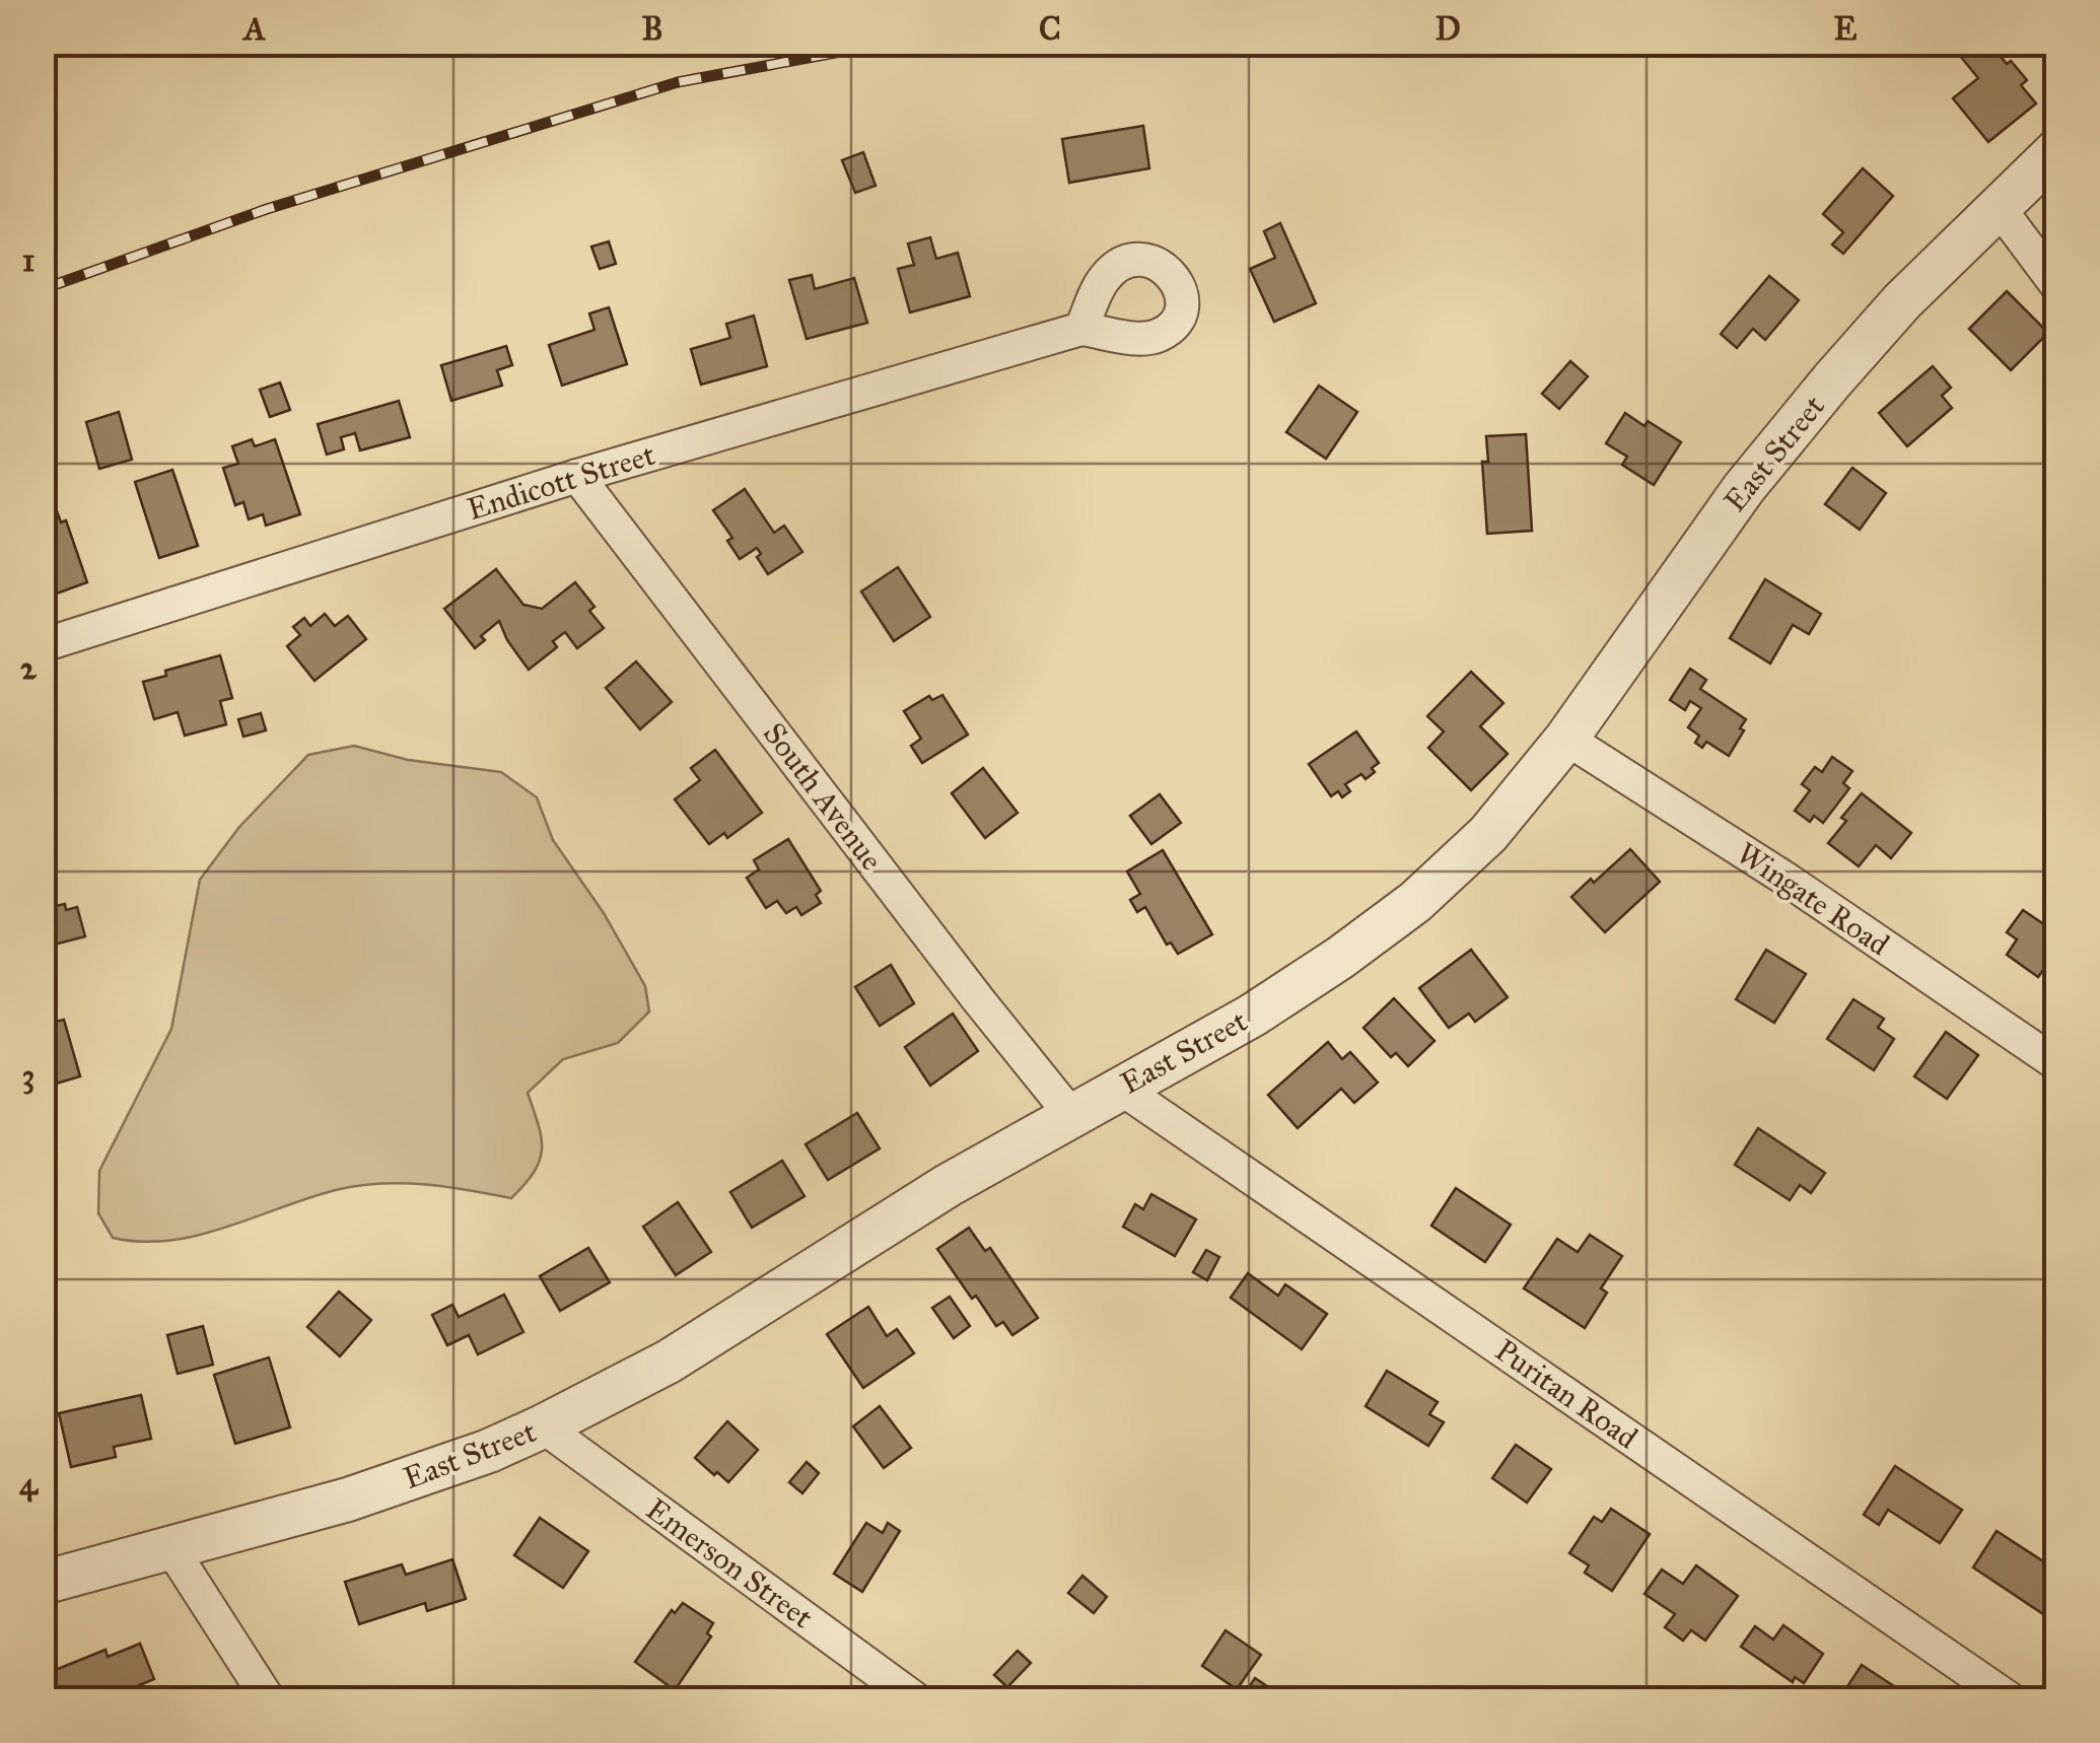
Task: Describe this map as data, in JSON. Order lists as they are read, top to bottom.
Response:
{
  "streets": {
    "street": [
      "East Street",
      "Endicott Street",
      "South Avenue",
      "Wingate Road",
      "Puritan Road",
      "Emerson Street"
    ]
  },
  "crossings": [
    ["East Street", "South Avenue"],
    ["East Street", "Wingate Road"],
    ["East Street", "Puritan Road"],
    ["East Street", "Emerson Street"],
    ["Endicott Street", "South Avenue"]
  ],
  "grid": {
    "columns": [
      "A",
      "B",
      "C",
      "D",
      "E"
    ],
    "rows": [
      "1",
      "2",
      "3",
      "4"
    ]
  }
}
